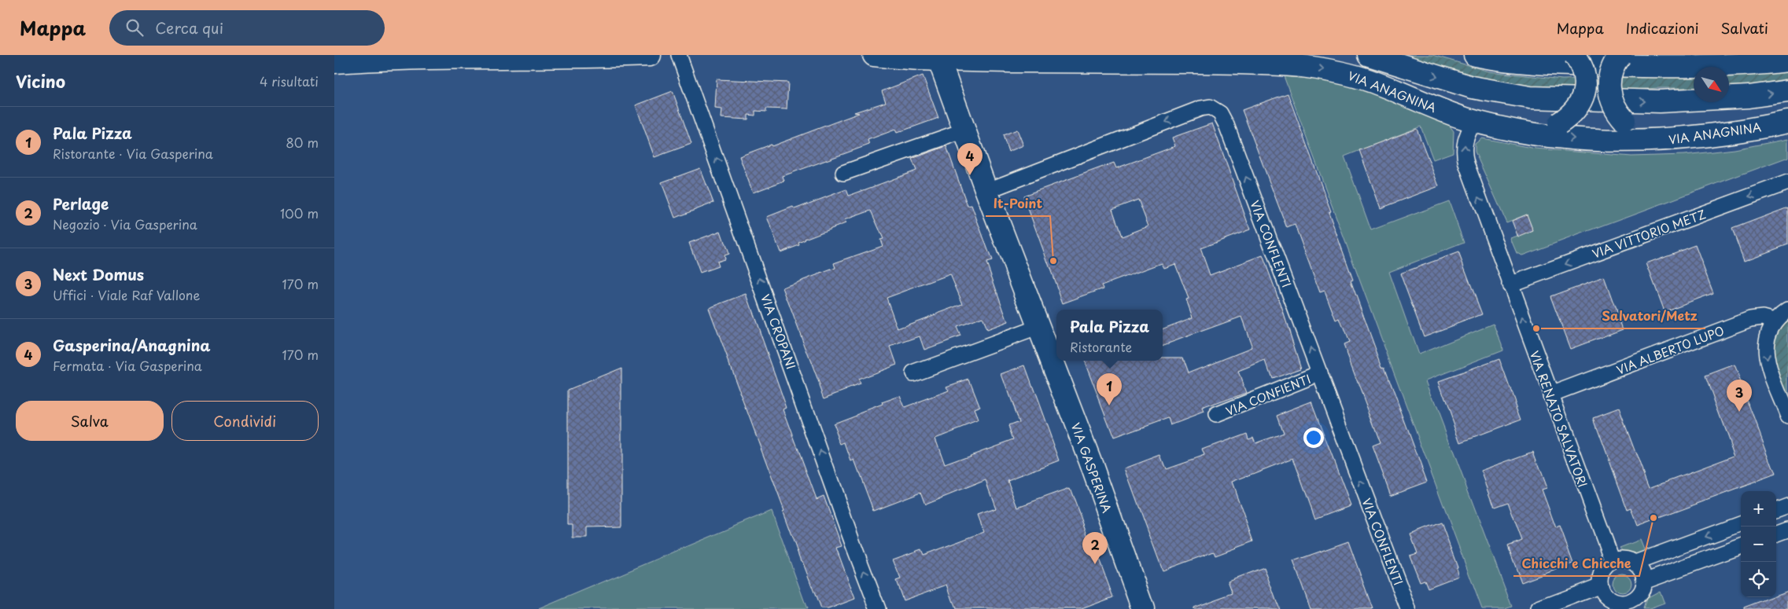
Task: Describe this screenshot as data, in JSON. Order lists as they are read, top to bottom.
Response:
{
  "streets": {
    "street": [
      "VIA ANAGNINA",
      "VIA VITTORIO METZ",
      "VIA CONFLENTI",
      "VIA CROPANI",
      "VIA ALBERTO LUPO",
      "VIA CONFIENTI",
      "VIA RENATO SALVATORI",
      "VIA GASPERINA"
    ]
  },
  "crossings": [
    ["VIA ANAGNINA", "VIA RENATO SALVATORI"],
    ["VIA ANAGNINA", "VIA GASPERINA"],
    ["VIA VITTORIO METZ", "VIA RENATO SALVATORI"],
    ["VIA CONFLENTI", "VIA CONFIENTI"],
    ["VIA CONFLENTI", "VIA GASPERINA"],
    ["VIA ALBERTO LUPO", "VIA RENATO SALVATORI"]
  ],
  "one_way": ["VIA VITTORIO METZ", "VIA CROPANI", "VIA RENATO SALVATORI"],
  "places": ["It-Point", "Salvatori/Metz", "Chicchi e Chicche"],
  "north": "bottom right",
  "page": {
    "header": "Mappa",
    "search": "Cerca qui",
    "nav": ["Mappa", "Indicazioni", "Salvati"],
    "heading": ["Vicino", "4 risultati"],
    "list": [
      {
        "mark": "1",
        "name": "Pala Pizza",
        "note": "Ristorante · Via Gasperina",
        "value": "80 m"
      },
      {
        "mark": "2",
        "name": "Perlage",
        "note": "Negozio · Via Gasperina",
        "value": "100 m"
      },
      {
        "mark": "3",
        "name": "Next Domus",
        "note": "Uffici · Viale Raf Vallone",
        "value": "170 m"
      },
      {
        "mark": "4",
        "name": "Gasperina/Anagnina",
        "note": "Fermata · Via Gasperina",
        "value": "170 m"
      }
    ],
    "pins": [
      "4",
      "1",
      "3",
      "2"
    ],
    "popup": ["Pala Pizza", "Ristorante"],
    "buttons": ["Salva", "Condividi"],
    "map_buttons": ["+", "−"]
  }
}
